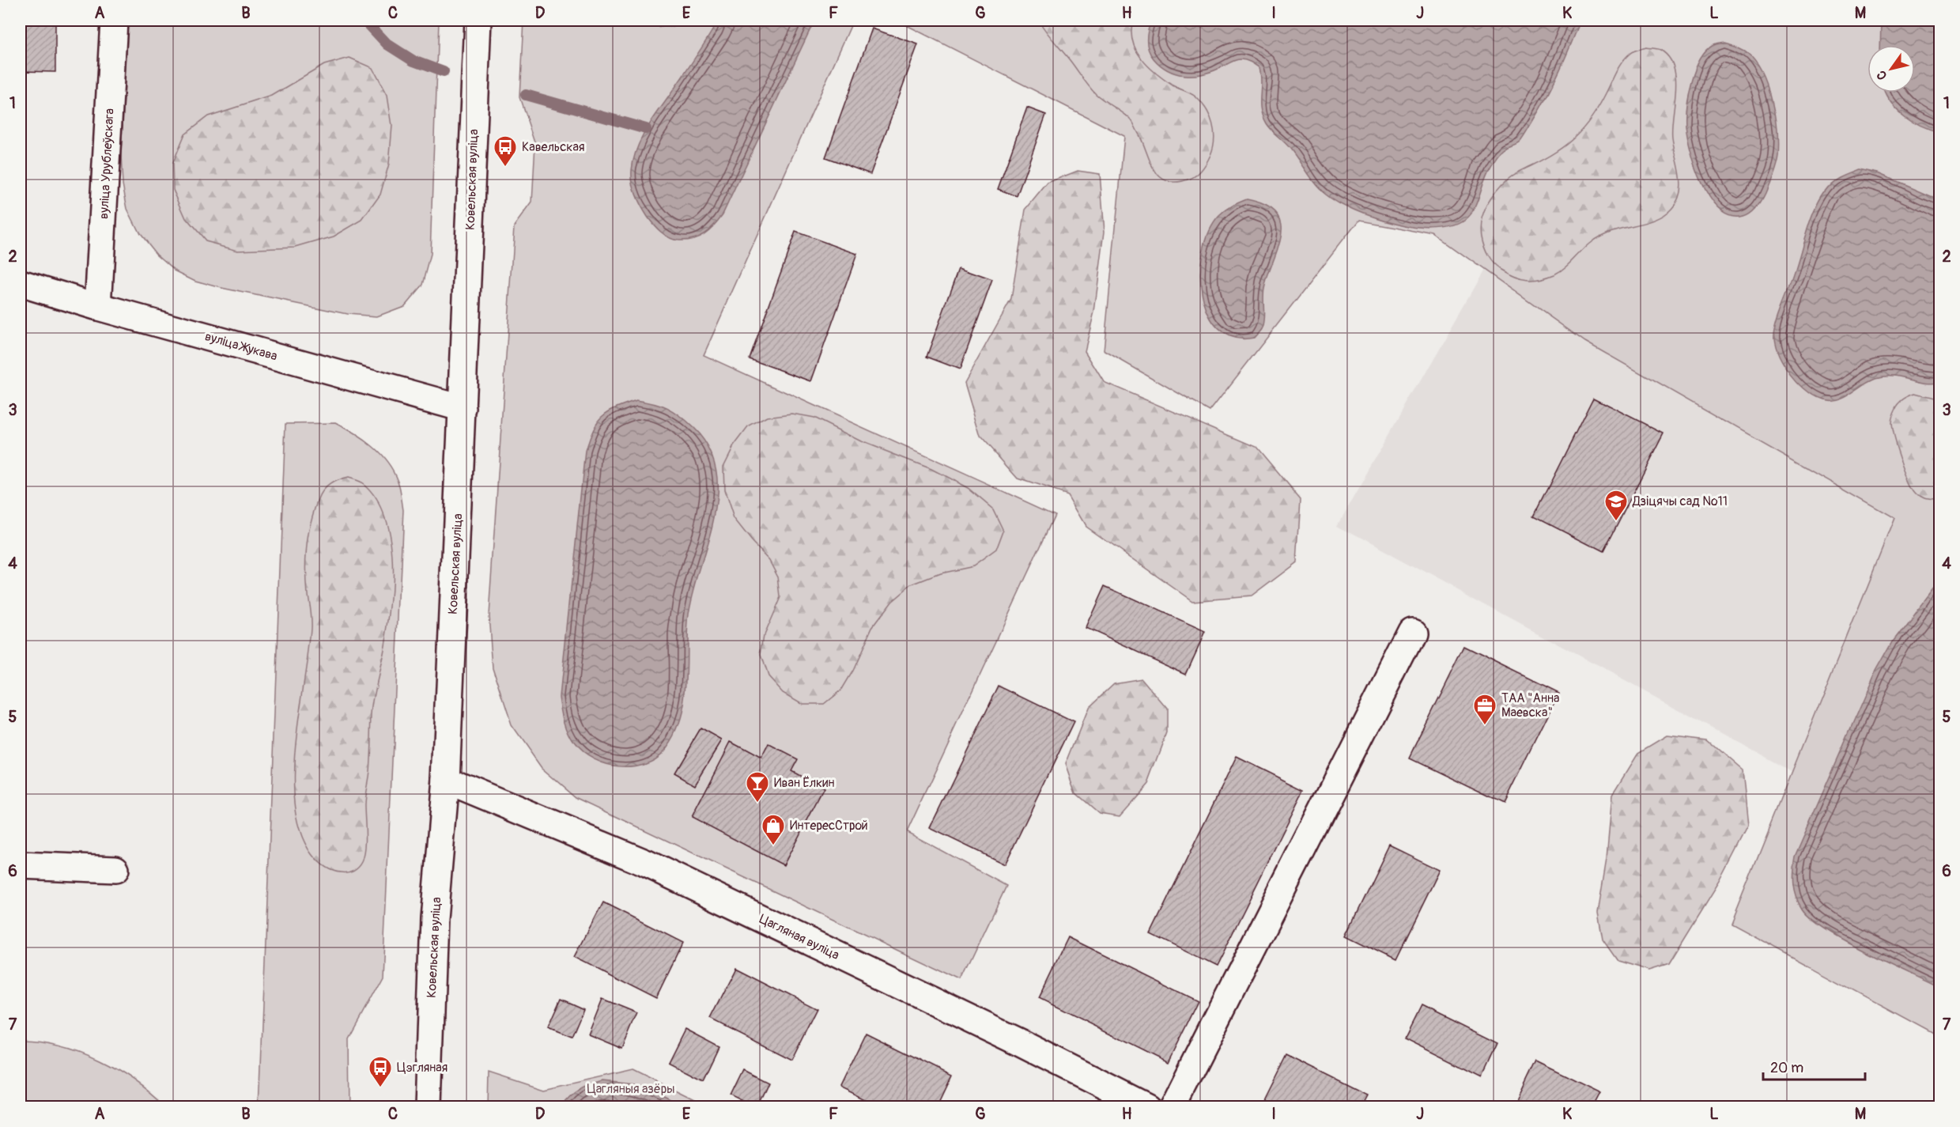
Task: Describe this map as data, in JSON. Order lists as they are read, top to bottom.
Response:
{
  "streets": {
    "main road": [
      "вуліца Урублеўскага",
      "Ковельская вуліца",
      "вуліца Жукава",
      "Цагляная вуліца"
    ]
  },
  "crossings": [
    ["вуліца Урублеўскага", "вуліца Жукава"],
    ["Ковельская вуліца", "вуліца Жукава"],
    ["Ковельская вуліца", "Цагляная вуліца"]
  ],
  "parks": ["Цагляныя азёры"],
  "places": {
    "bus stop": ["Кавельская", "Цэгляная"],
    "school or university": ["Дзіцячы сад №11"],
    "office": ["ТАА \"Анна Маевска\""],
    "bar": ["Иван Ёлкин"],
    "shop": ["ИнтересСтрой"]
  },
  "scale_bar": "20 m",
  "north": "bottom left",
  "grid": {
    "columns": [
      "A",
      "B",
      "C",
      "D",
      "E",
      "F",
      "G",
      "H",
      "I",
      "J",
      "K",
      "L",
      "M"
    ],
    "rows": [
      "1",
      "2",
      "3",
      "4",
      "5",
      "6",
      "7"
    ]
  }
}
